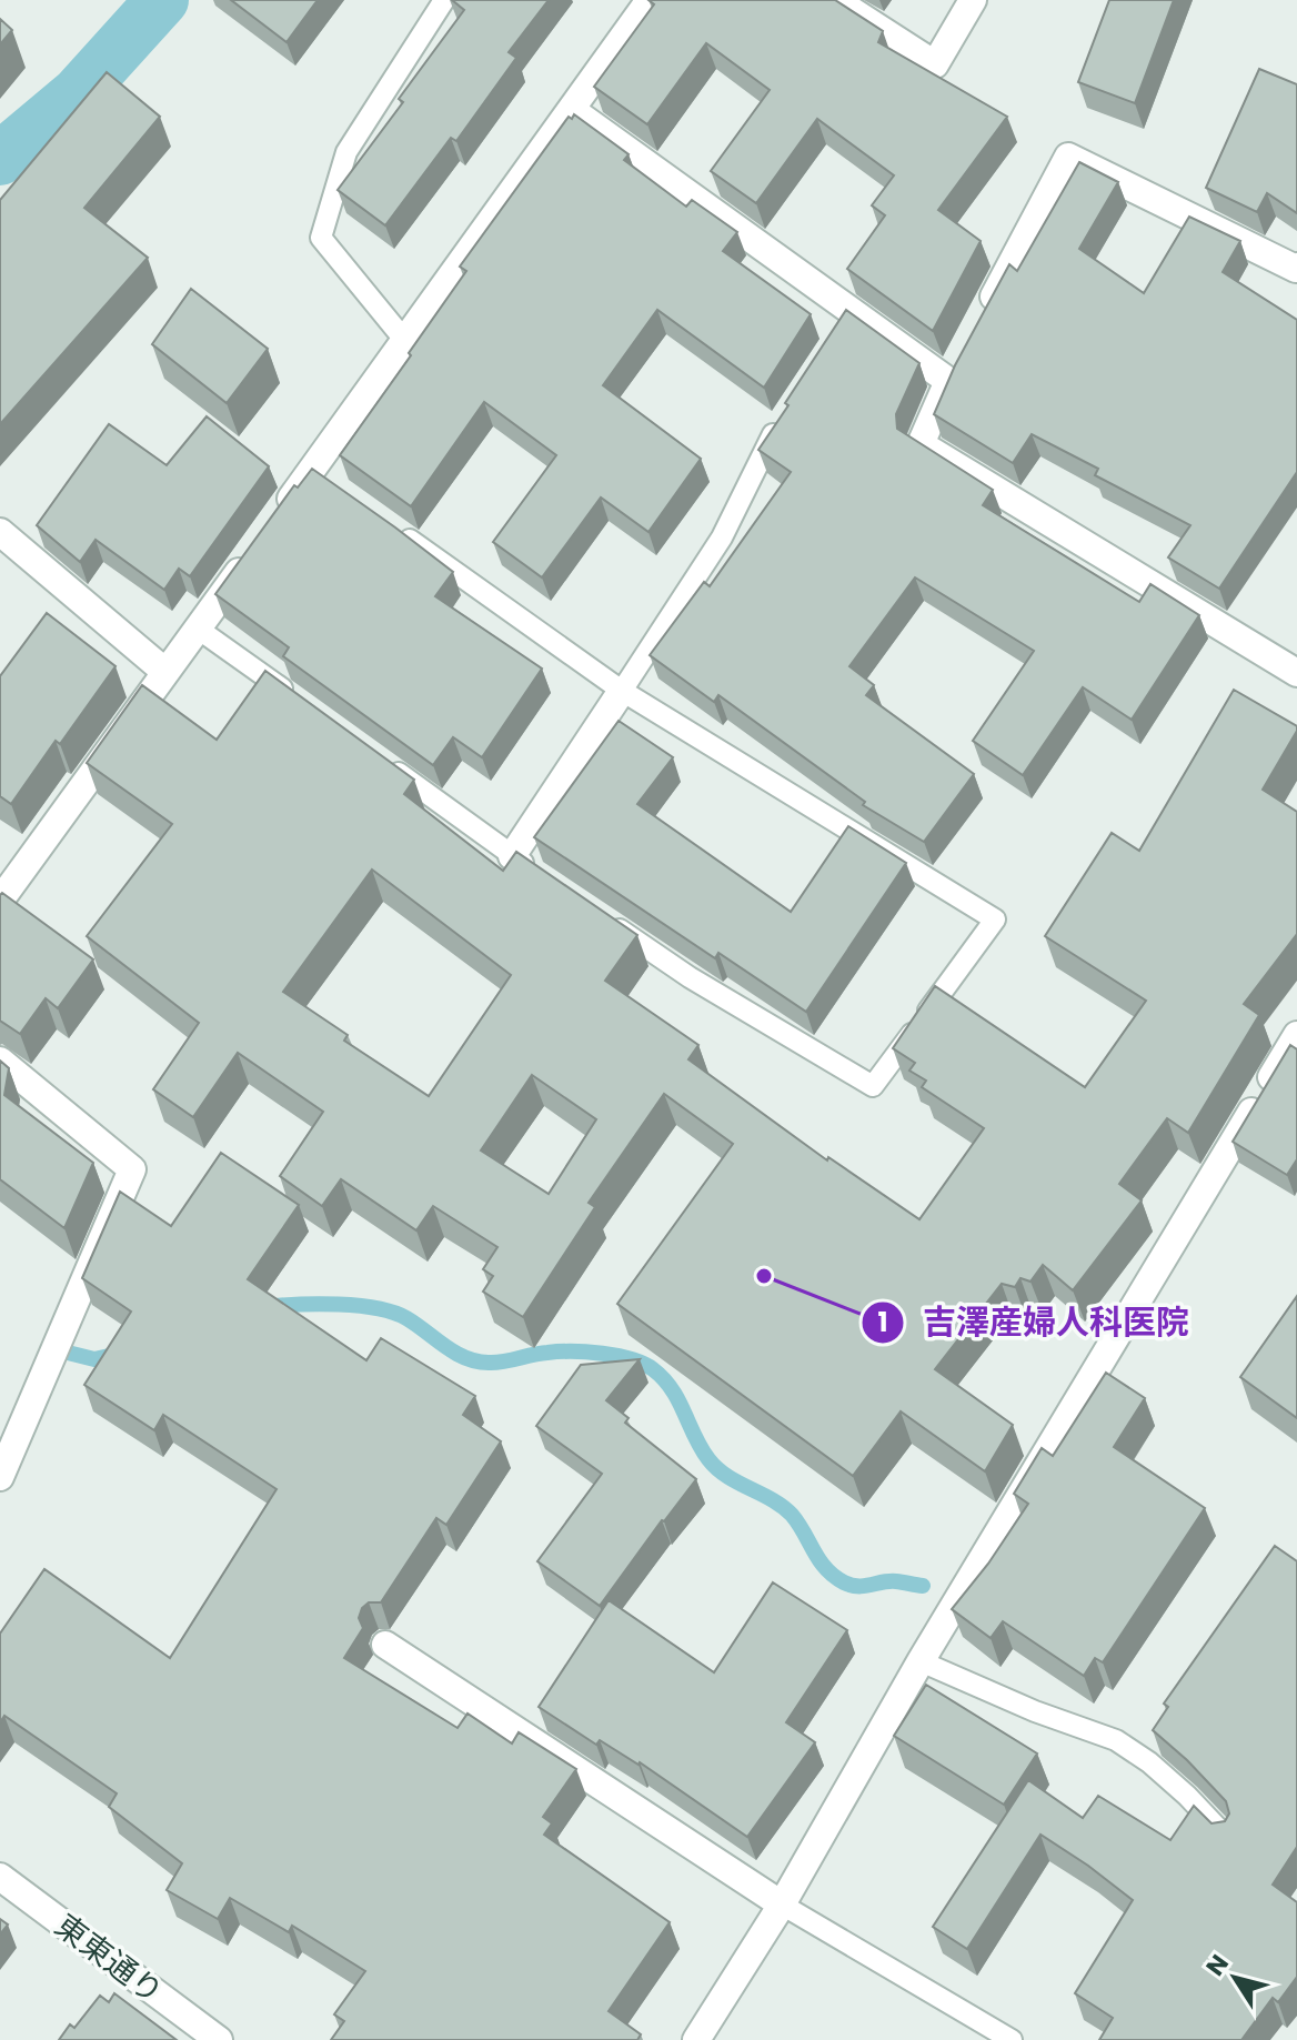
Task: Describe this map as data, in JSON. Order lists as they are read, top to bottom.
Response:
{
  "streets": {
    "street": ["東東通り"]
  },
  "places": ["吉澤産婦人科医院"],
  "north": "top left"
}
